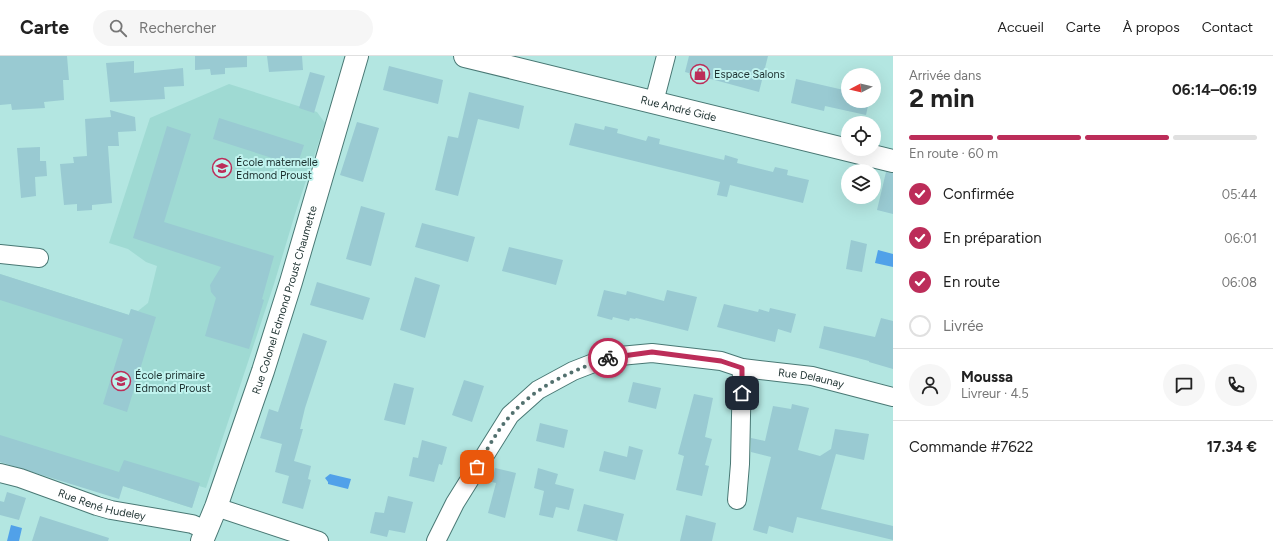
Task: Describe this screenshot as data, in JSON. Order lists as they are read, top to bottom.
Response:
{
  "streets": {
    "street": [
      "Rue André Gide",
      "Rue Colonel Edmond Proust Chaumette",
      "Rue Delaunay",
      "Rue René Hudeley"
    ]
  },
  "crossings": [
    ["Rue Colonel Edmond Proust Chaumette", "Rue René Hudeley"]
  ],
  "places": {
    "shop": ["Espace Salons"],
    "school or university": ["École maternelle Edmond Proust", "École primaire Edmond Proust"]
  },
  "north": "left",
  "page": {
    "header": "Carte",
    "search": "Rechercher",
    "nav": [
      "Accueil",
      "Carte",
      "À propos",
      "Contact"
    ],
    "heading": ["2 min", "Arrivée dans", "06:14–06:19"],
    "panel": [
      "Moussa",
      "Livreur · 4.5",
      "Commande #7622",
      "17.34 €"
    ],
    "bar": "En route · 60 m",
    "list": [
      ["Confirmée", "05:44"],
      ["En préparation", "06:01"],
      ["En route", "06:08"],
      "Livrée"
    ]
  }
}
